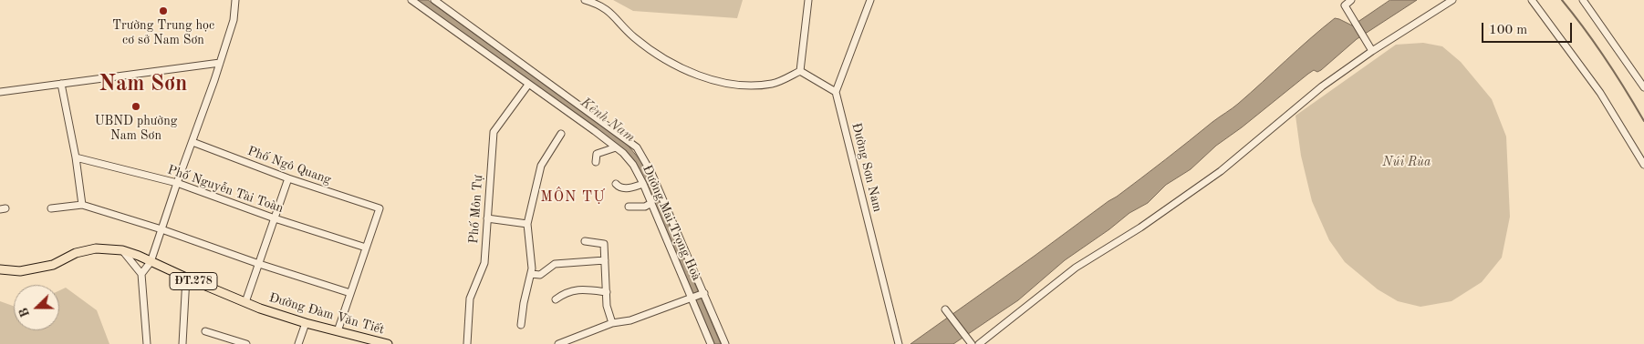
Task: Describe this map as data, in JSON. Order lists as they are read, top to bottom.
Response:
{
  "streets": {
    "main road": ["ĐT.278", "Đường Đàm Văn Tiết"],
    "street": [
      "Phố Ngô Quang",
      "Đường Sơn Nam",
      "Phố Nguyễn Tài Toàn",
      "Phố Môn Tự",
      "Đường Mai Trọng Hoà"
    ]
  },
  "crossings": [
    ["Phố Ngô Quang", "Phố Nguyễn Tài Toàn"],
    ["Phố Môn Tự", "Đường Mai Trọng Hoà"]
  ],
  "districts": ["Nam Sơn", "MÔN TỰ"],
  "water": ["Kênh Nam"],
  "parks": ["Núi Rùa"],
  "places": ["Trường Trung học cơ sở Nam Sơn", "UBND phường Nam Sơn"],
  "scale_bar": "100 m",
  "north": "left"
}
